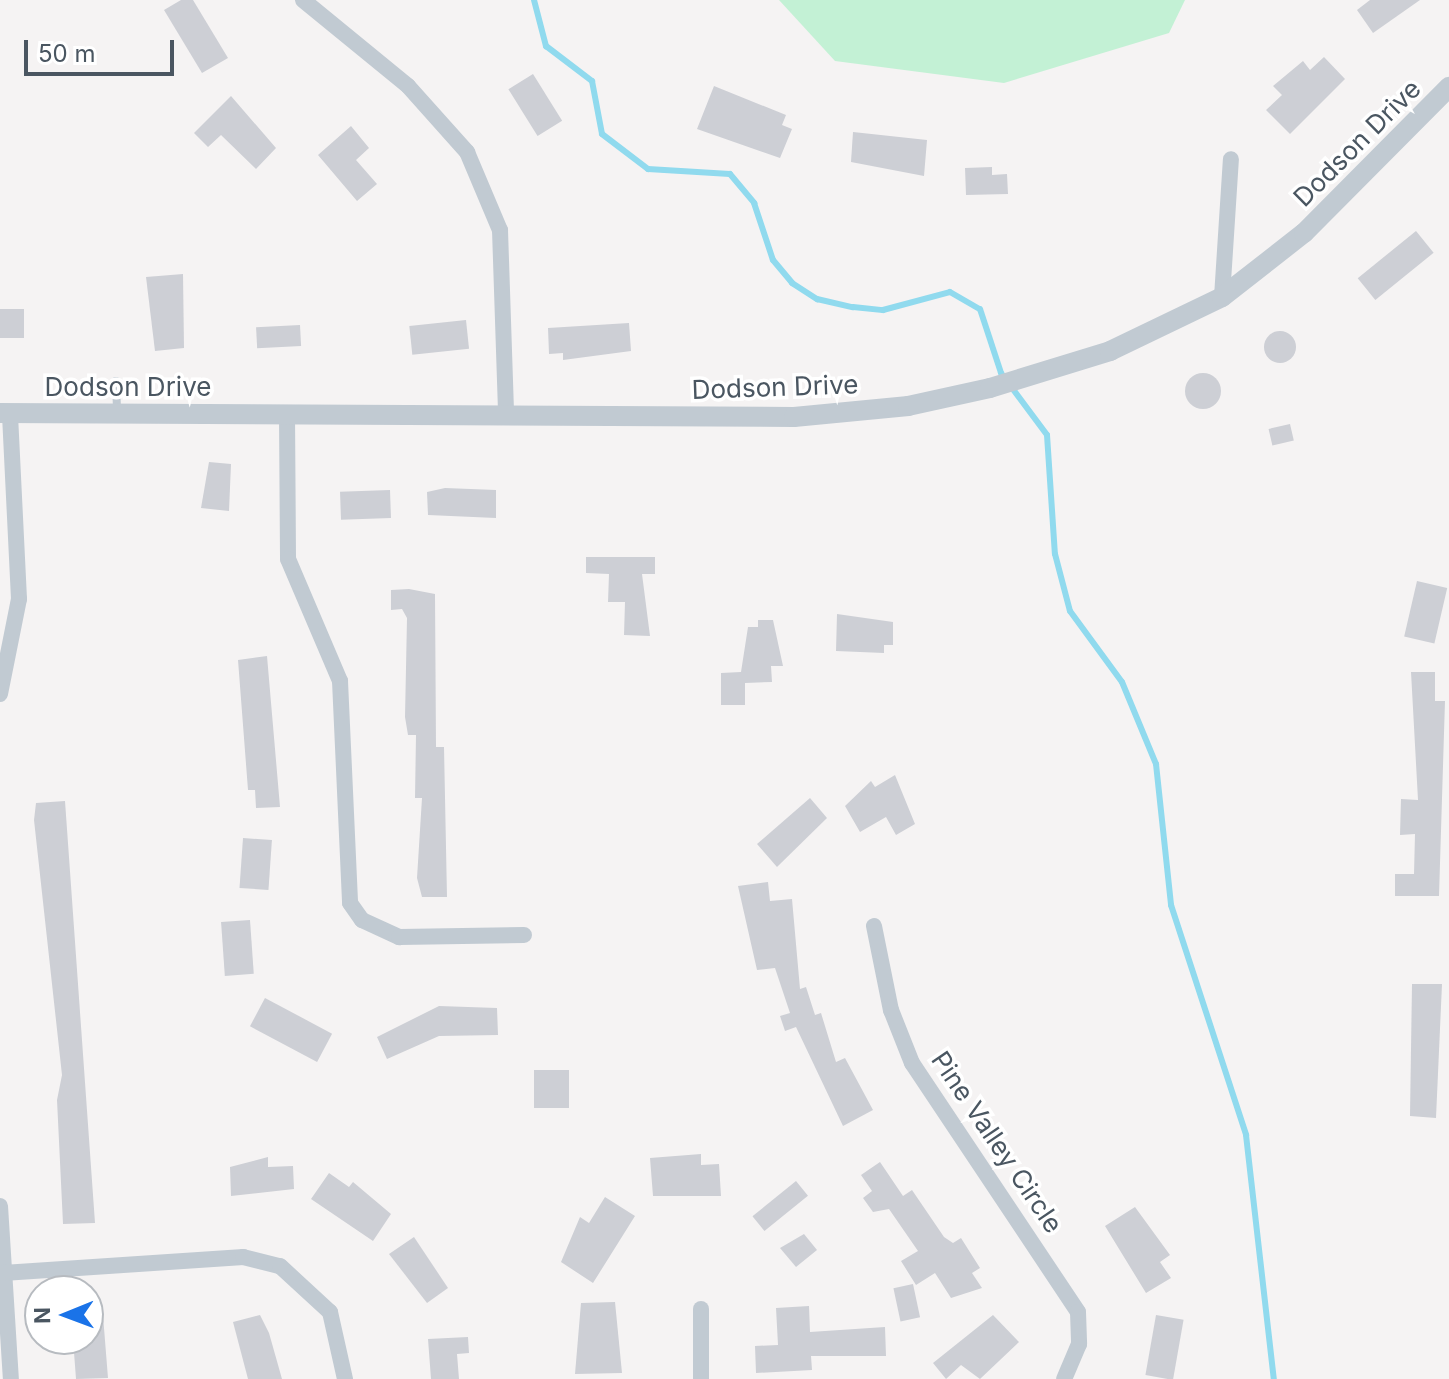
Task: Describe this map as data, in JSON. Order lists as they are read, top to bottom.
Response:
{
  "streets": {
    "street": ["Dodson Drive", "Pine Valley Circle"]
  },
  "scale_bar": "50 m",
  "north": "left"
}
